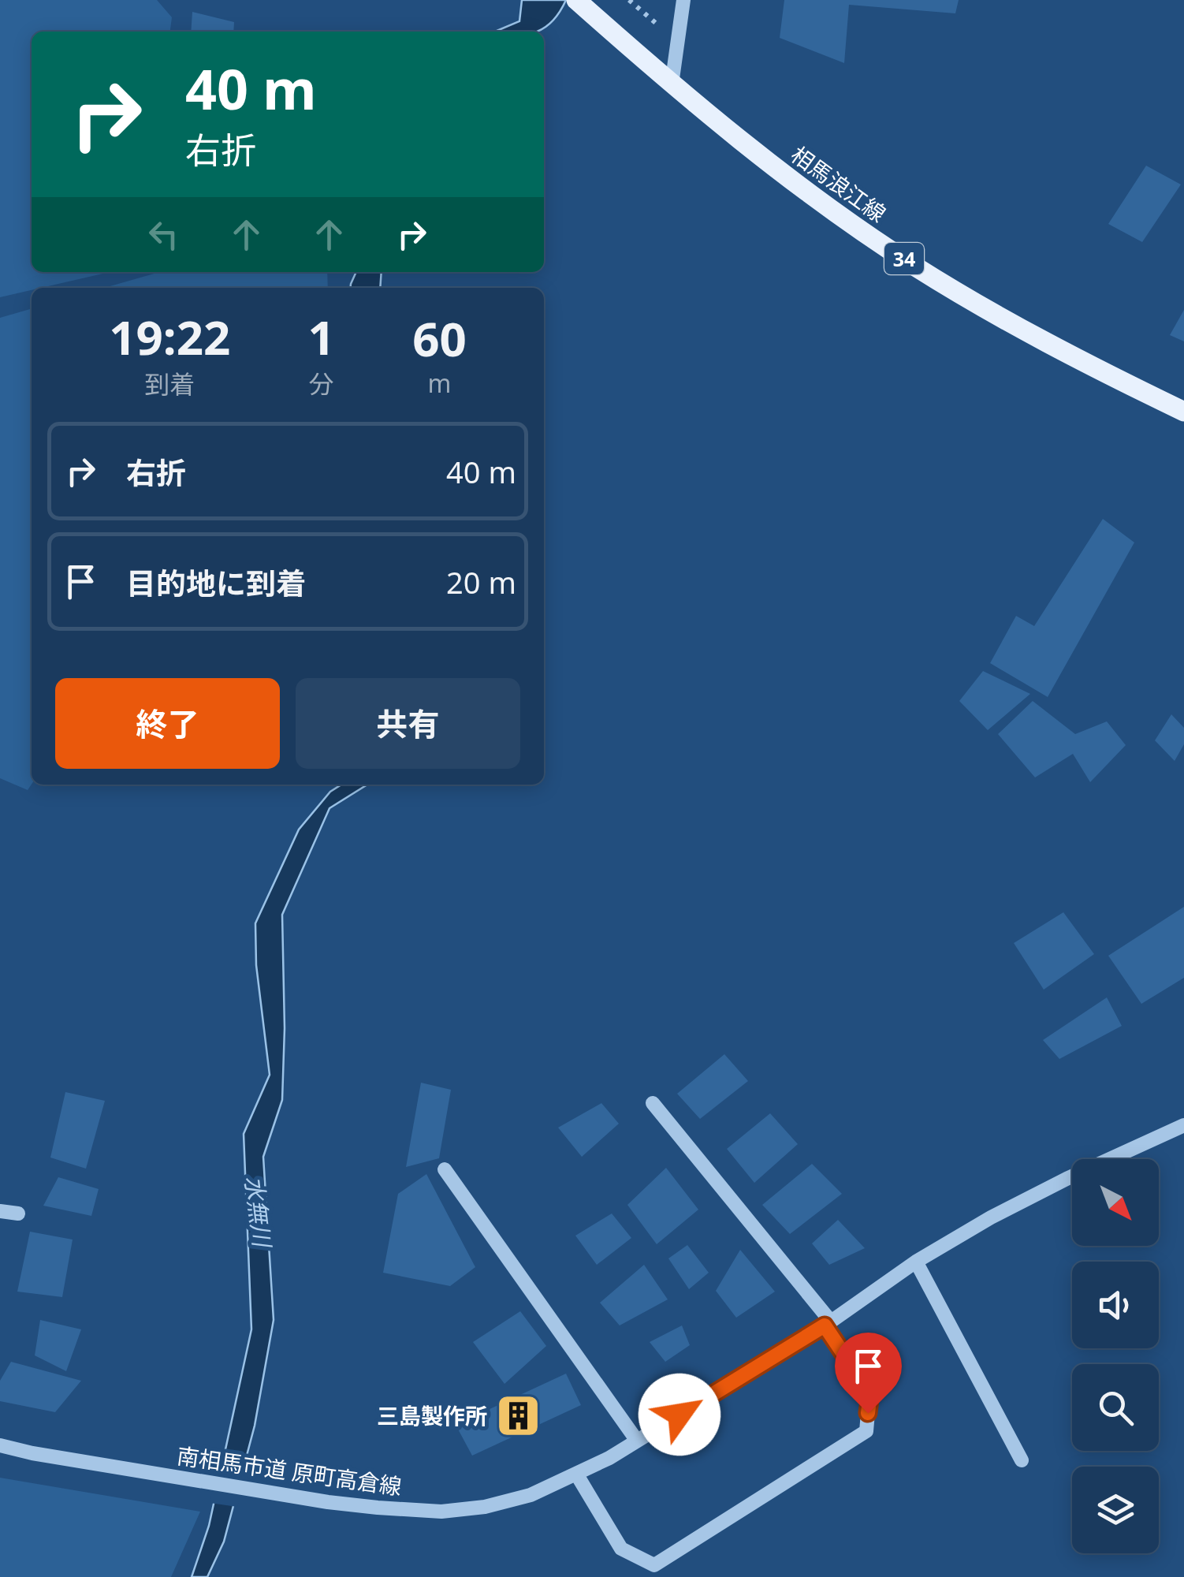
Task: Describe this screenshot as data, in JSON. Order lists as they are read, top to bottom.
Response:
{
  "streets": {
    "main road": ["相馬浪江線", "34"],
    "street": ["南相馬市道 原町高倉線"]
  },
  "water": ["水無川"],
  "places": {
    "building": ["三島製作所"]
  },
  "north": "bottom right",
  "page": {
    "turn": ["40 m", "右折"],
    "eta": [
      "19:22",
      "到着",
      "1",
      "分",
      "60",
      "m"
    ],
    "list": [
      {
        "name": "右折",
        "value": "40 m"
      },
      {
        "name": "目的地に到着",
        "value": "20 m"
      }
    ],
    "buttons": ["終了", "共有"]
  }
}
